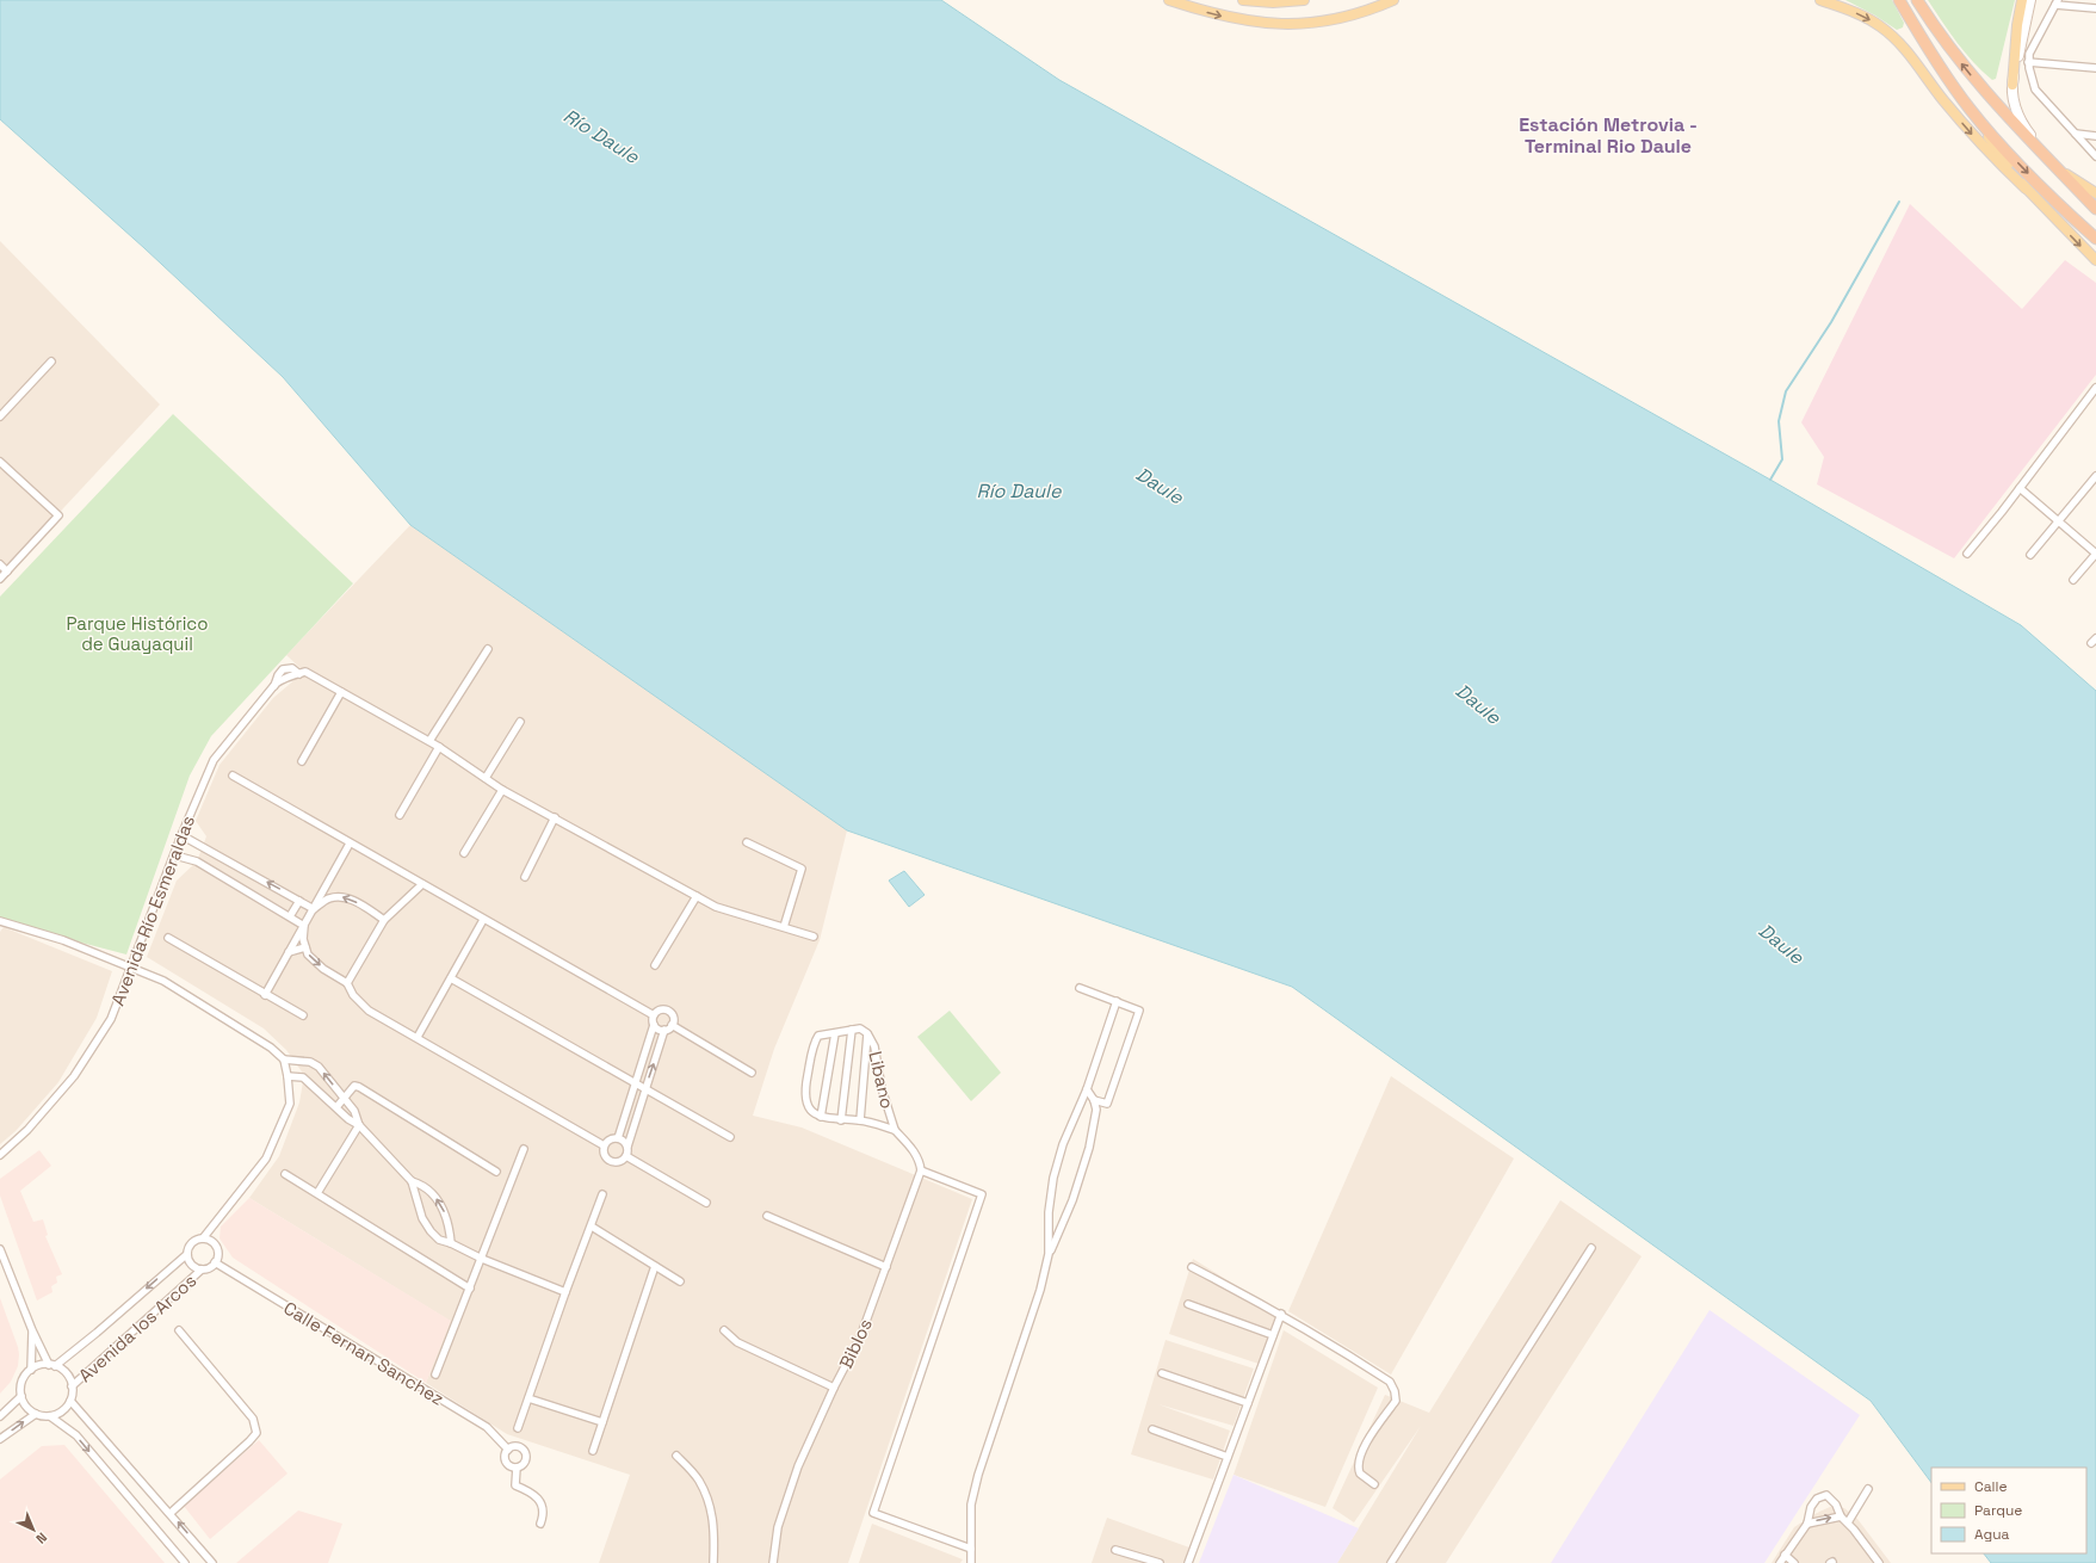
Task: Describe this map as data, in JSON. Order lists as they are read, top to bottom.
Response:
{
  "streets": {
    "street": [
      "Avenida Río Esmeraldas",
      "Libano",
      "Avenida los Arcos",
      "Biblos",
      "Calle Fernan Sanchez"
    ]
  },
  "crossings": [
    ["Avenida los Arcos", "Calle Fernan Sanchez"]
  ],
  "districts": ["Estación Metrovia - Terminal Rio Daule"],
  "water": ["Río Daule", "Daule"],
  "parks": ["Parque Histórico de Guayaquil"],
  "legend": ["Calle", "Parque", "Agua"],
  "north": "bottom right"
}
